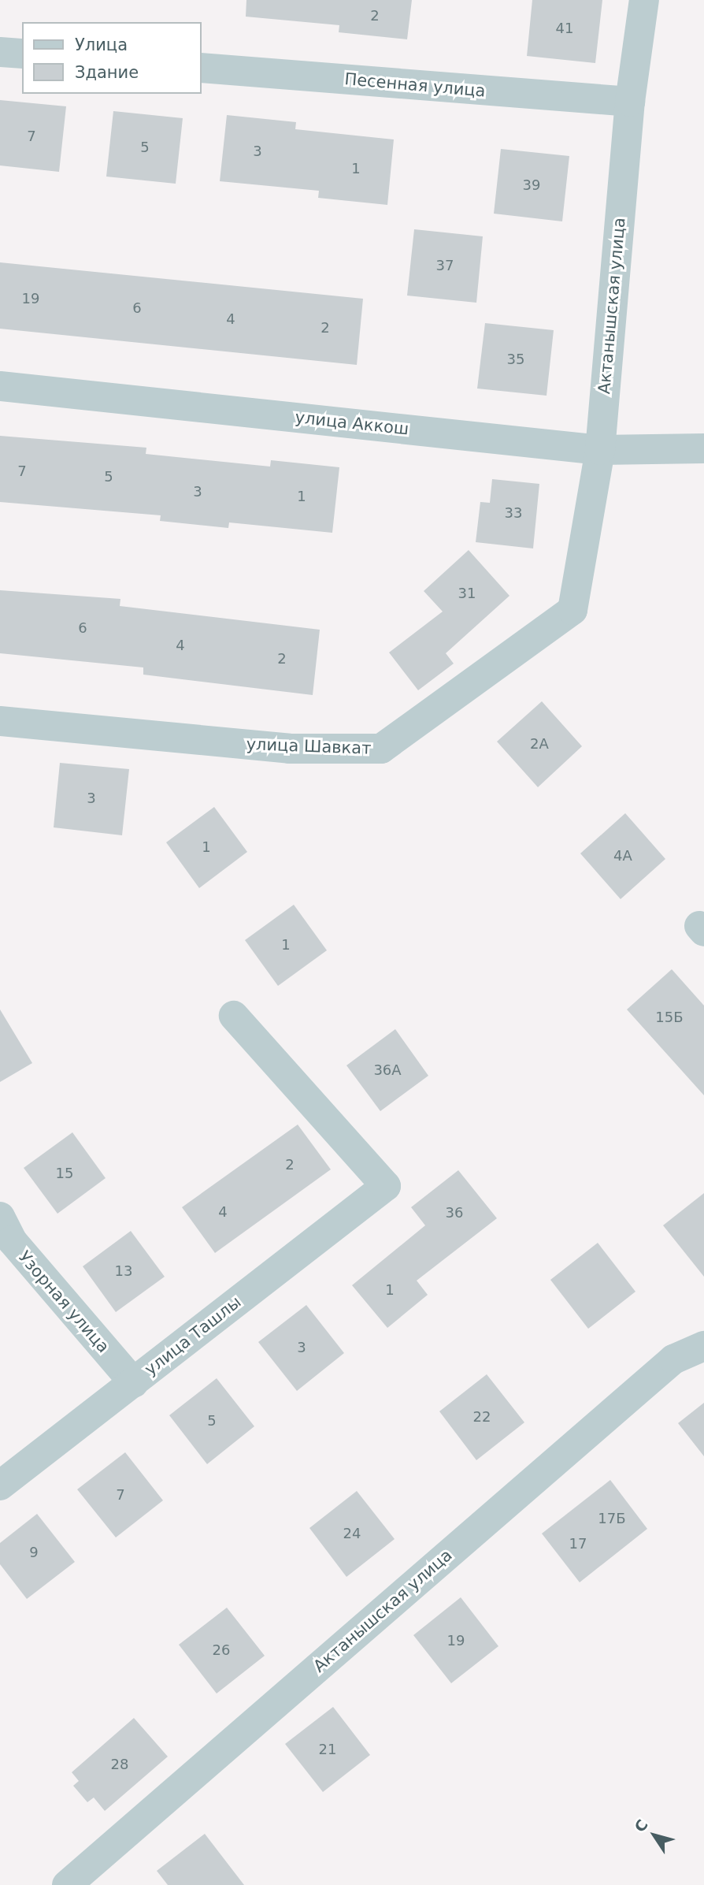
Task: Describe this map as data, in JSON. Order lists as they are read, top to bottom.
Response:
{
  "streets": {
    "street": [
      "Песенная улица",
      "Актанышская улица",
      "улица Аккош",
      "улица Шавкат",
      "Узорная улица",
      "улица Ташлы"
    ]
  },
  "crossings": [
    ["Песенная улица", "Актанышская улица"],
    ["Актанышская улица", "улица Аккош"],
    ["Актанышская улица", "улица Шавкат"],
    ["Узорная улица", "улица Ташлы"]
  ],
  "house_numbers": [
    "2",
    "41",
    "7",
    "5",
    "3",
    "1",
    "39",
    "37",
    "19",
    "6",
    "4",
    "2",
    "35",
    "7",
    "5",
    "3",
    "1",
    "33",
    "31",
    "6",
    "4",
    "2",
    "2А",
    "3",
    "1",
    "4А",
    "1",
    "15Б",
    "36А",
    "2",
    "15",
    "4",
    "36",
    "13",
    "1",
    "3",
    "22",
    "5",
    "7",
    "17Б",
    "24",
    "17",
    "9",
    "19",
    "26",
    "21",
    "28"
  ],
  "legend": ["Улица", "Здание"],
  "north": "top left"
}
